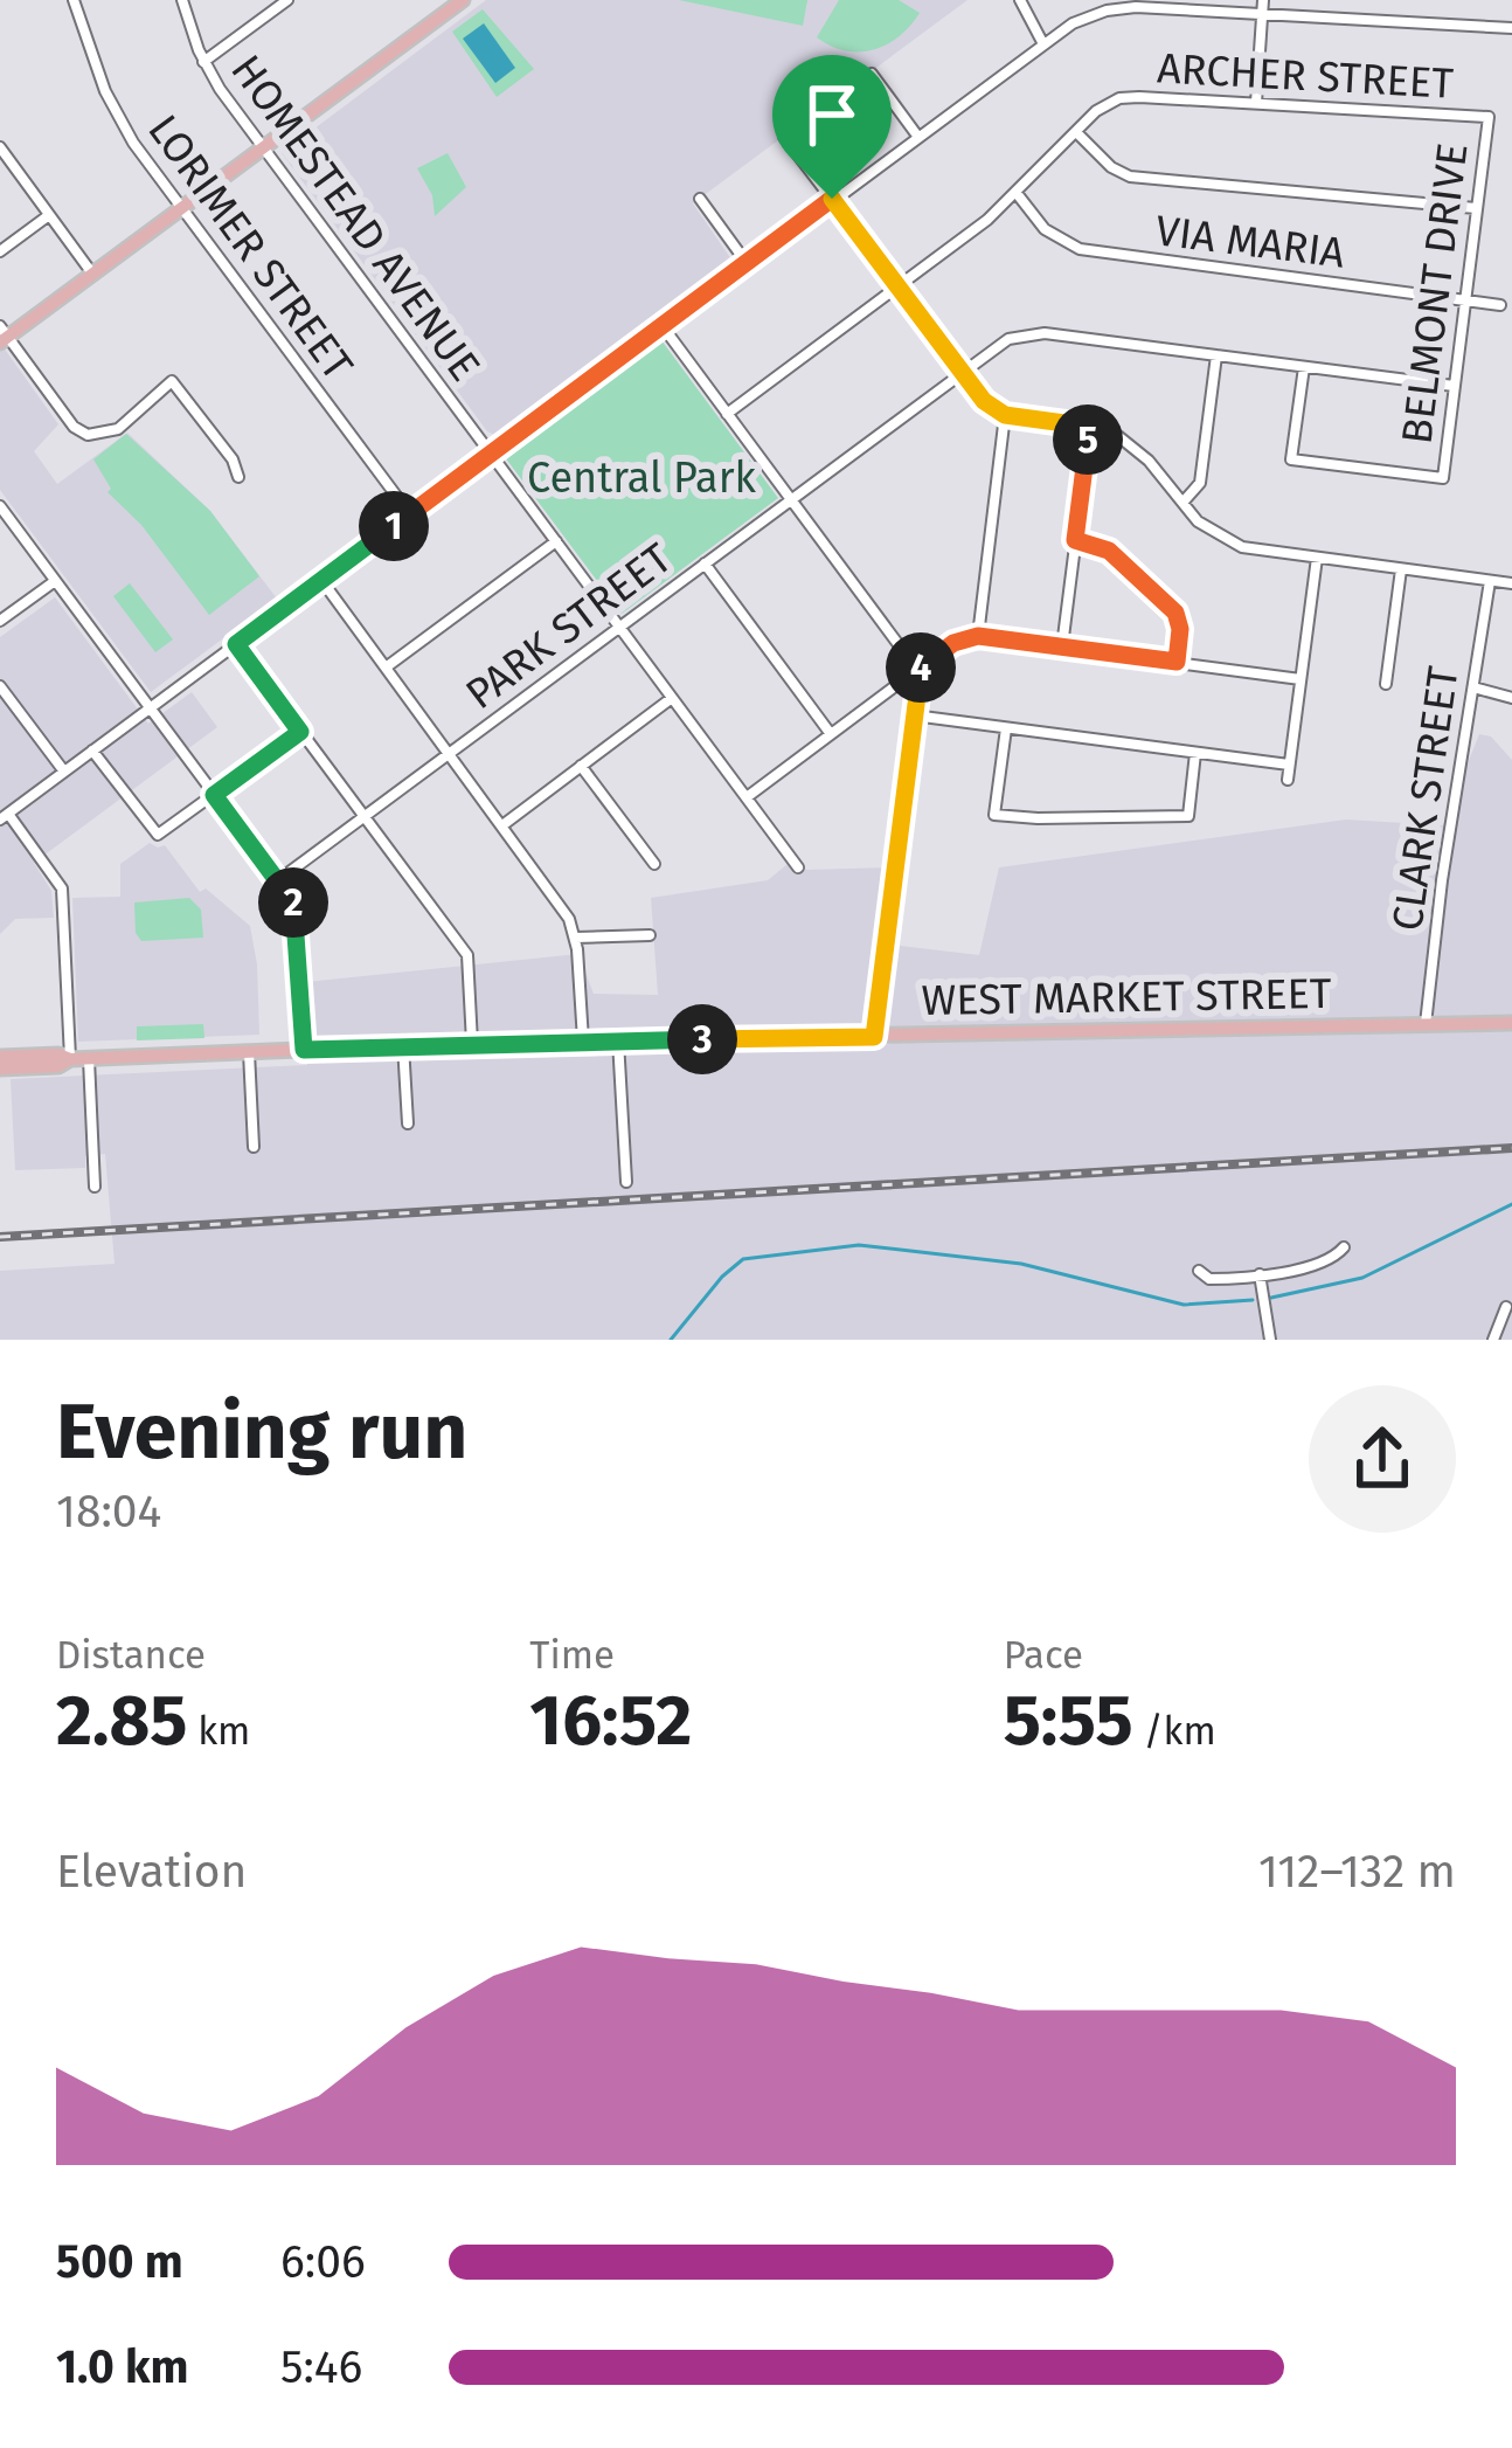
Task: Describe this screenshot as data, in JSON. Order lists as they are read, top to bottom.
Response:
{
  "streets": {
    "main road": ["WEST MARKET STREET"],
    "street": [
      "ARCHER STREET",
      "HOMESTEAD AVENUE",
      "VIA MARIA",
      "LORIMER STREET",
      "BELMONT DRIVE",
      "PARK STREET",
      "CLARK STREET"
    ]
  },
  "crossings": [
    ["ARCHER STREET", "VIA MARIA"],
    ["ARCHER STREET", "BELMONT DRIVE"],
    ["HOMESTEAD AVENUE", "PARK STREET"],
    ["VIA MARIA", "BELMONT DRIVE"],
    ["BELMONT DRIVE", "PARK STREET"],
    ["CLARK STREET", "WEST MARKET STREET"]
  ],
  "parks": ["Central Park"],
  "page": {
    "pins": [
      "5",
      "1",
      "4",
      "2",
      "3"
    ],
    "heading": ["Evening run", "18:04"],
    "stats": [
      ["Distance", "2.85 km"],
      ["Time", "16:52"],
      ["Pace", "5:55 /km"]
    ],
    "chart": ["Elevation", "112–132 m"],
    "list": [
      {
        "name": "500 m",
        "note": "6:06"
      },
      {
        "name": "1.0 km",
        "note": "5:46"
      }
    ]
  }
}
